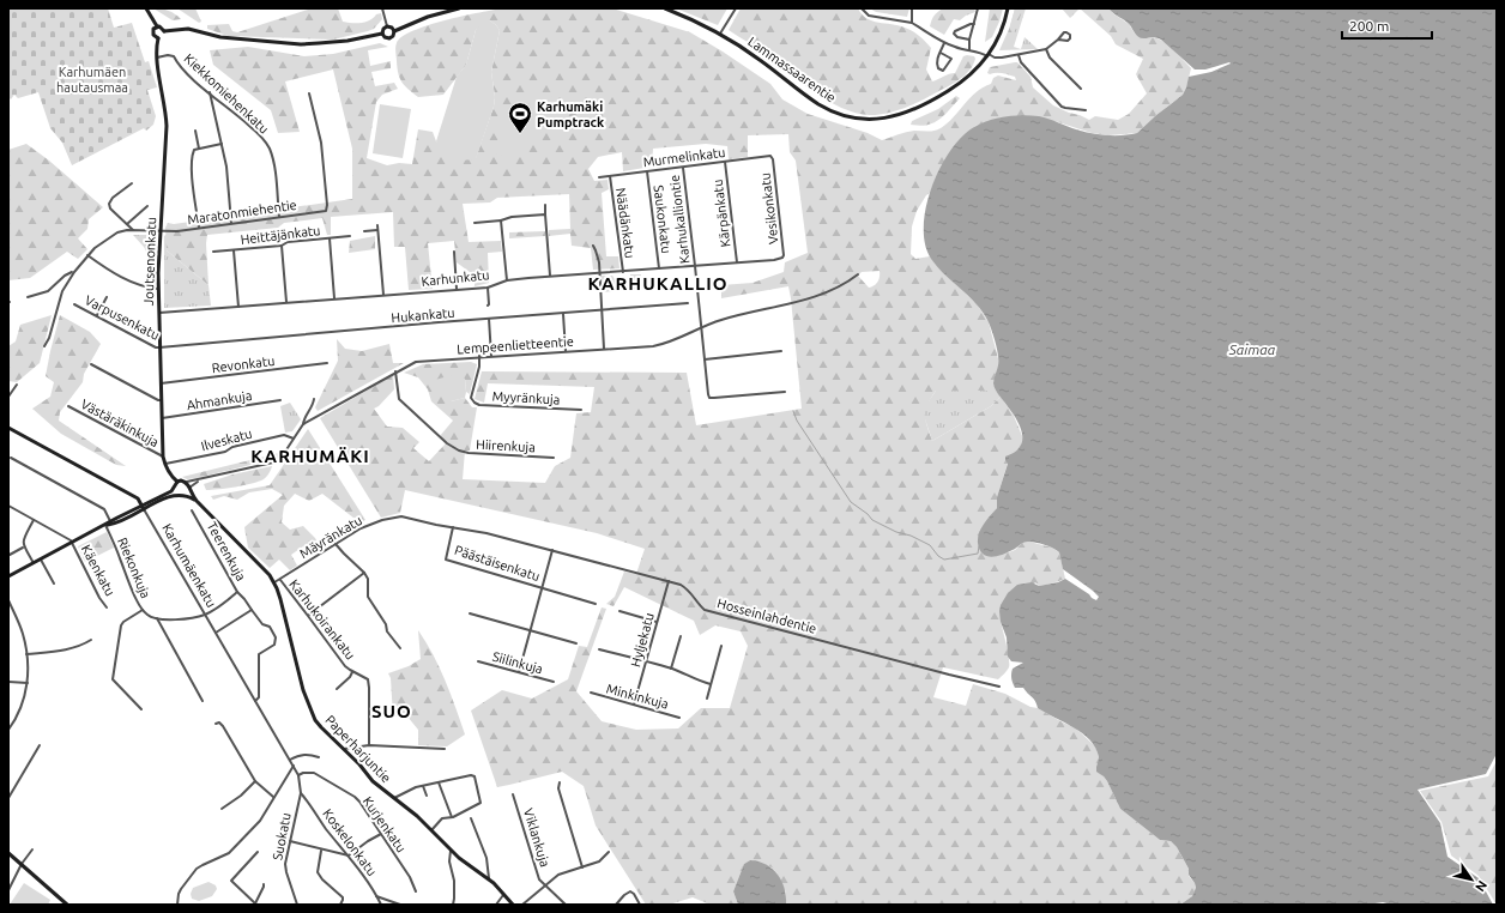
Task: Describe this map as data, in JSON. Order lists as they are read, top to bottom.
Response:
{
  "streets": {
    "street": [
      "Lammassaarentie",
      "Kiekkomiehenkatu",
      "Murmelinkatu",
      "Vesikonkatu",
      "Maratonmiehentie",
      "Kärpänkatu",
      "Saukonkatu",
      "Karhukalliontie",
      "Näädänkatu",
      "Heittäjänkatu",
      "Joutsenonkatu",
      "Karhunkatu",
      "Hukankatu",
      "Varpusenkatu",
      "Lempeenlietteentie",
      "Revonkatu",
      "Myyränkuja",
      "Ahmankuja",
      "Västäräkinkuja",
      "Ilveskatu",
      "Hiirenkuja",
      "Mäyränkatu",
      "Teerenkuja",
      "Päästäisenkatu",
      "Karhumäenkatu",
      "Riekonkuja",
      "Käenkatu",
      "Hosseinlahdentie",
      "Karhukoirankatu",
      "Hyljekatu",
      "Siilinkuja",
      "Minkinkuja",
      "Paperharjuntie",
      "Kurjenkatu",
      "Suokatu",
      "Viklankuja",
      "Koskelonkatu"
    ]
  },
  "crossings": [
    ["Kiekkomiehenkatu", "Maratonmiehentie"],
    ["Kiekkomiehenkatu", "Joutsenonkatu"],
    ["Murmelinkatu", "Vesikonkatu"],
    ["Murmelinkatu", "Kärpänkatu"],
    ["Murmelinkatu", "Saukonkatu"],
    ["Murmelinkatu", "Karhukalliontie"],
    ["Murmelinkatu", "Näädänkatu"],
    ["Vesikonkatu", "Karhunkatu"],
    ["Maratonmiehentie", "Joutsenonkatu"],
    ["Kärpänkatu", "Karhunkatu"],
    ["Saukonkatu", "Karhunkatu"],
    ["Karhukalliontie", "Karhunkatu"],
    ["Karhukalliontie", "Lempeenlietteentie"],
    ["Näädänkatu", "Karhunkatu"],
    ["Joutsenonkatu", "Karhunkatu"],
    ["Joutsenonkatu", "Hukankatu"],
    ["Joutsenonkatu", "Varpusenkatu"],
    ["Joutsenonkatu", "Lempeenlietteentie"],
    ["Joutsenonkatu", "Revonkatu"],
    ["Joutsenonkatu", "Ahmankuja"],
    ["Joutsenonkatu", "Västäräkinkuja"],
    ["Joutsenonkatu", "Ilveskatu"],
    ["Joutsenonkatu", "Paperharjuntie"],
    ["Hukankatu", "Varpusenkatu"],
    ["Lempeenlietteentie", "Myyränkuja"],
    ["Lempeenlietteentie", "Ilveskatu"],
    ["Lempeenlietteentie", "Hiirenkuja"],
    ["Lempeenlietteentie", "Paperharjuntie"],
    ["Mäyränkatu", "Hosseinlahdentie"],
    ["Mäyränkatu", "Karhukoirankatu"],
    ["Mäyränkatu", "Paperharjuntie"],
    ["Teerenkuja", "Karhumäenkatu"],
    ["Päästäisenkatu", "Hosseinlahdentie"],
    ["Karhumäenkatu", "Suokatu"],
    ["Hosseinlahdentie", "Hyljekatu"],
    ["Hyljekatu", "Minkinkuja"],
    ["Kurjenkatu", "Suokatu"],
    ["Suokatu", "Koskelonkatu"]
  ],
  "districts": ["KARHUKALLIO", "KARHUMÄKI", "SUO"],
  "water": ["Saimaa"],
  "parks": ["Karhumäen hautausmaa"],
  "places": {
    "sports": ["Karhumäki Pumptrack"]
  },
  "scale_bar": "200 m",
  "north": "bottom right"
}
